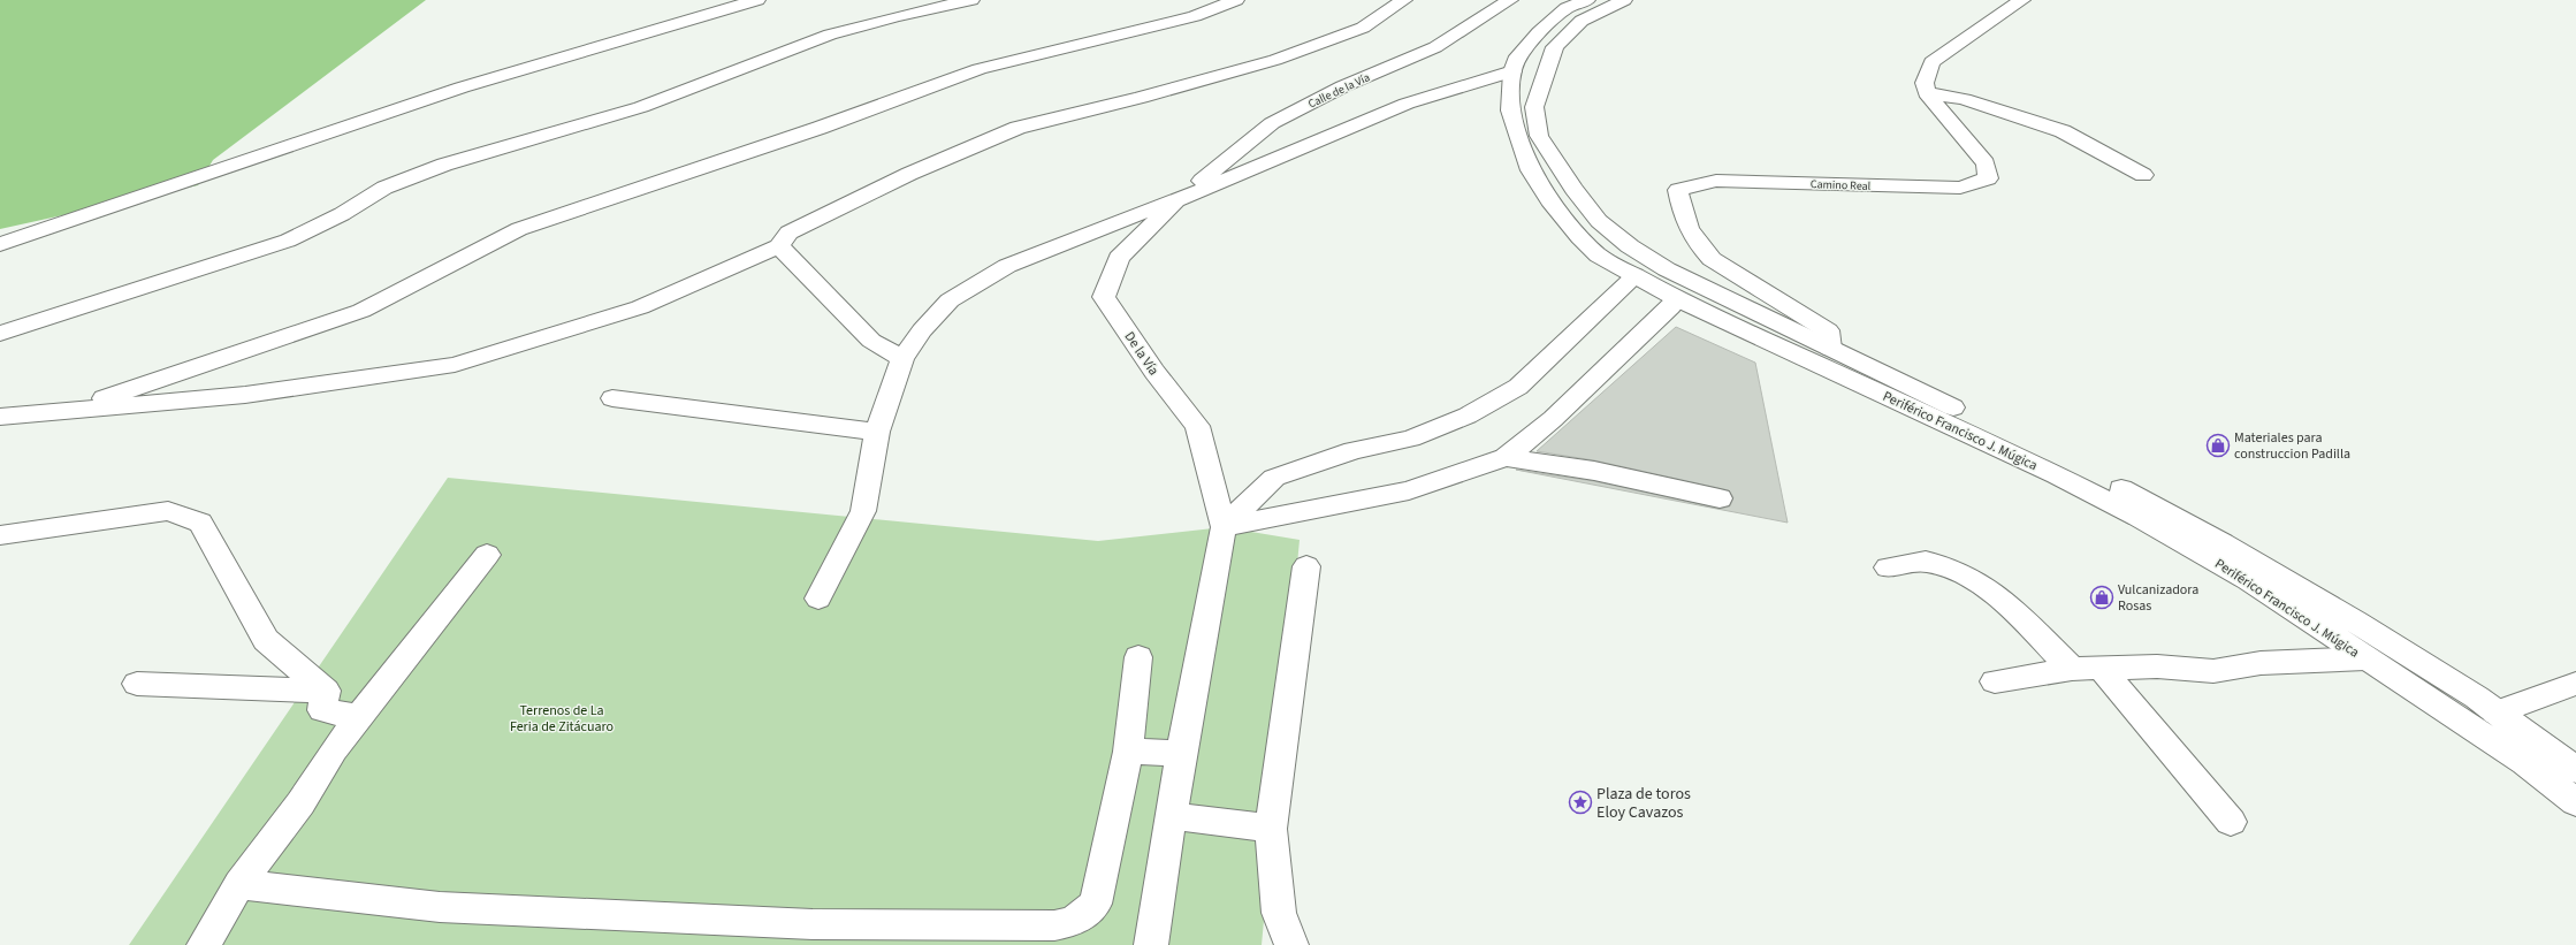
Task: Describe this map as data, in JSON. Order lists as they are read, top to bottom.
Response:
{
  "streets": {
    "street": [
      "Calle de la Vía",
      "Camino Real",
      "De la Vía",
      "Periférico Francisco J. Múgica"
    ]
  },
  "crossings": [
    ["Calle de la Vía", "De la Vía"],
    ["Camino Real", "Periférico Francisco J. Múgica"]
  ],
  "parks": ["Terrenos de La Feria de Zitácuaro"],
  "places": {
    "shop": ["Materiales para construccion Padilla", "Vulcanizadora Rosas"],
    "place": ["Plaza de toros Eloy Cavazos"]
  }
}
